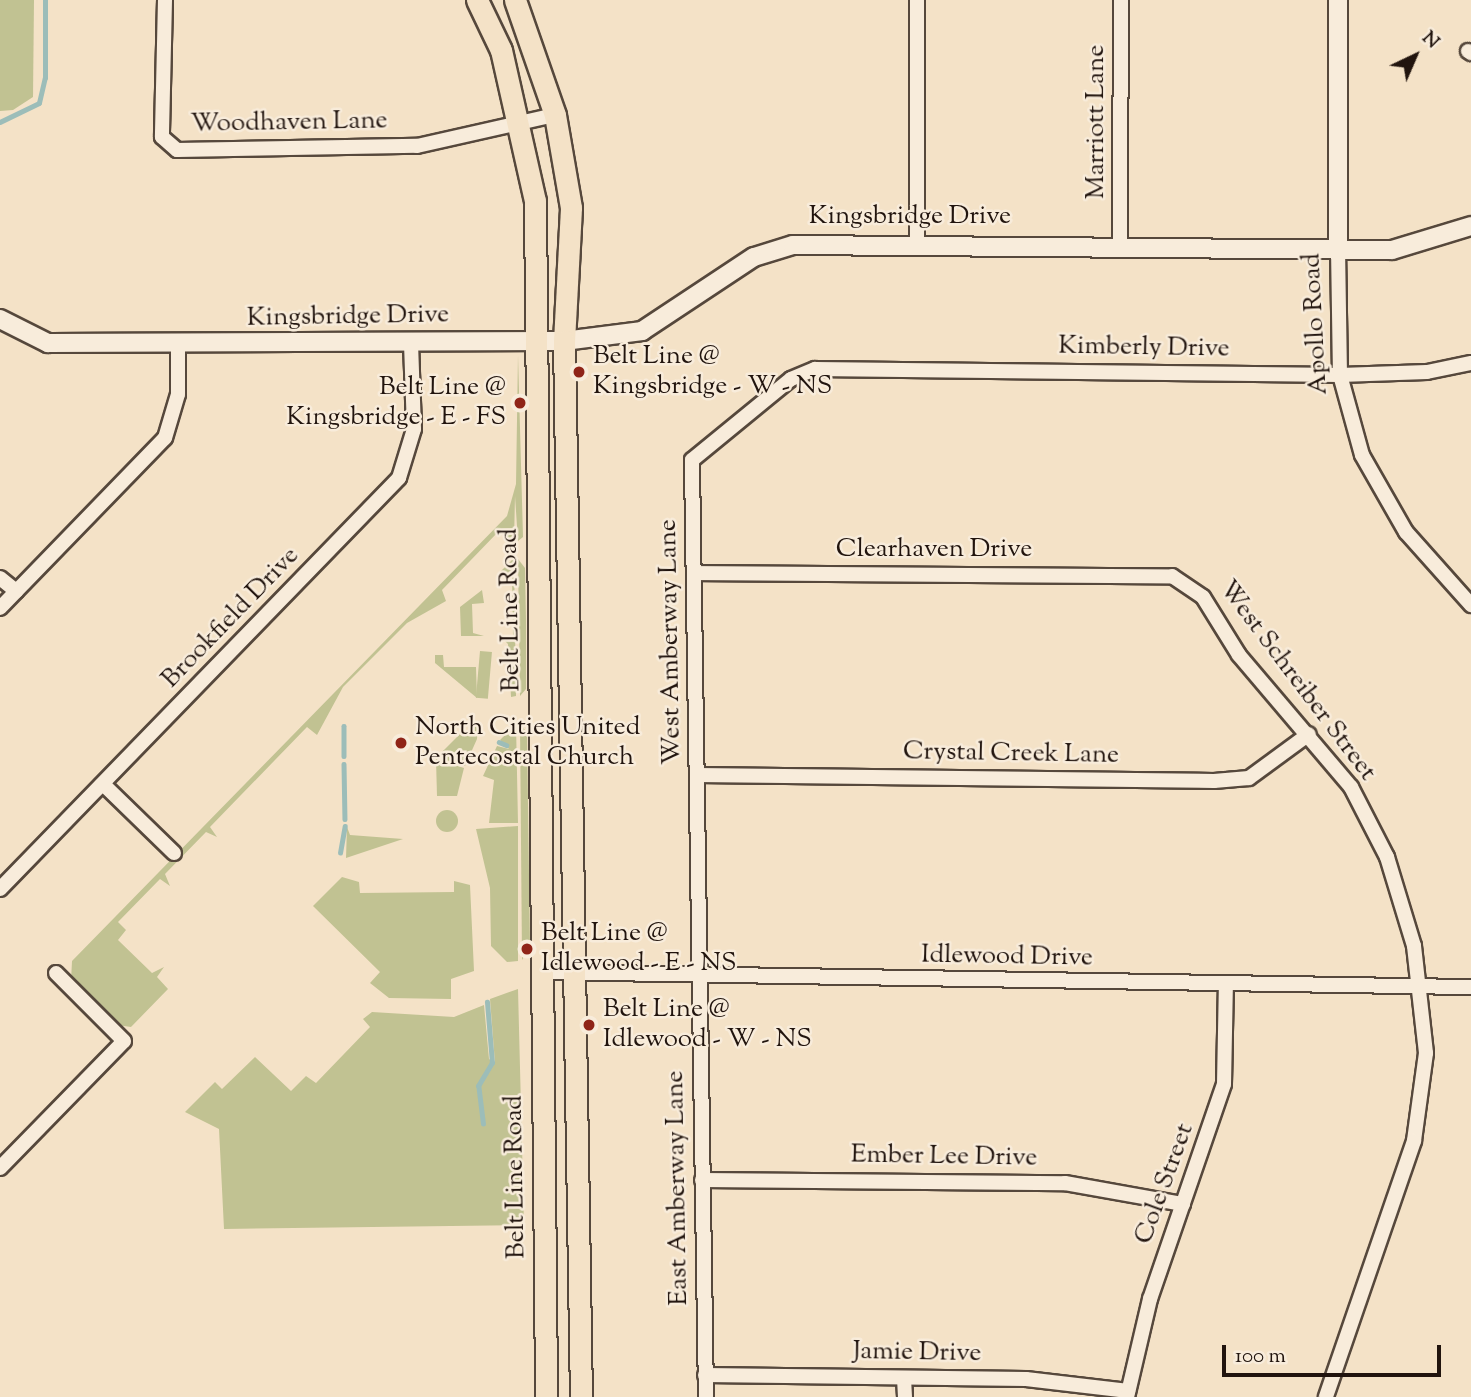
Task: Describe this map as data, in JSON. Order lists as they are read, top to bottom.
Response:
{
  "streets": {
    "main road": ["Belt Line Road"],
    "street": [
      "Marriott Lane",
      "Woodhaven Lane",
      "Kingsbridge Drive",
      "Apollo Road",
      "Kimberly Drive",
      "Clearhaven Drive",
      "Brookfield Drive",
      "West Amberway Lane",
      "West Schreiber Street",
      "Crystal Creek Lane",
      "Idlewood Drive",
      "Ember Lee Drive",
      "Cole Street",
      "East Amberway Lane",
      "Jamie Drive"
    ]
  },
  "crossings": [
    ["Marriott Lane", "Kingsbridge Drive"],
    ["Woodhaven Lane", "Belt Line Road"],
    ["Kingsbridge Drive", "Apollo Road"],
    ["Kingsbridge Drive", "Belt Line Road"],
    ["Kingsbridge Drive", "Brookfield Drive"],
    ["Apollo Road", "Kimberly Drive"],
    ["Kimberly Drive", "West Amberway Lane"],
    ["Clearhaven Drive", "West Amberway Lane"],
    ["Clearhaven Drive", "West Schreiber Street"],
    ["Belt Line Road", "Idlewood Drive"],
    ["West Amberway Lane", "Crystal Creek Lane"],
    ["West Amberway Lane", "Idlewood Drive"],
    ["West Amberway Lane", "East Amberway Lane"],
    ["West Schreiber Street", "Crystal Creek Lane"],
    ["West Schreiber Street", "Idlewood Drive"],
    ["Idlewood Drive", "Cole Street"],
    ["Idlewood Drive", "East Amberway Lane"],
    ["Ember Lee Drive", "Cole Street"],
    ["Ember Lee Drive", "East Amberway Lane"],
    ["Cole Street", "Jamie Drive"],
    ["East Amberway Lane", "Jamie Drive"]
  ],
  "places": [
    "Belt Line @ Kingsbridge - W - NS",
    "Belt Line @ Kingsbridge - E - FS",
    "North Cities United Pentecostal Church",
    "Belt Line @ Idlewood - E - NS",
    "Belt Line @ Idlewood - W - NS"
  ],
  "scale_bar": "100 m",
  "north": "top right"
}
